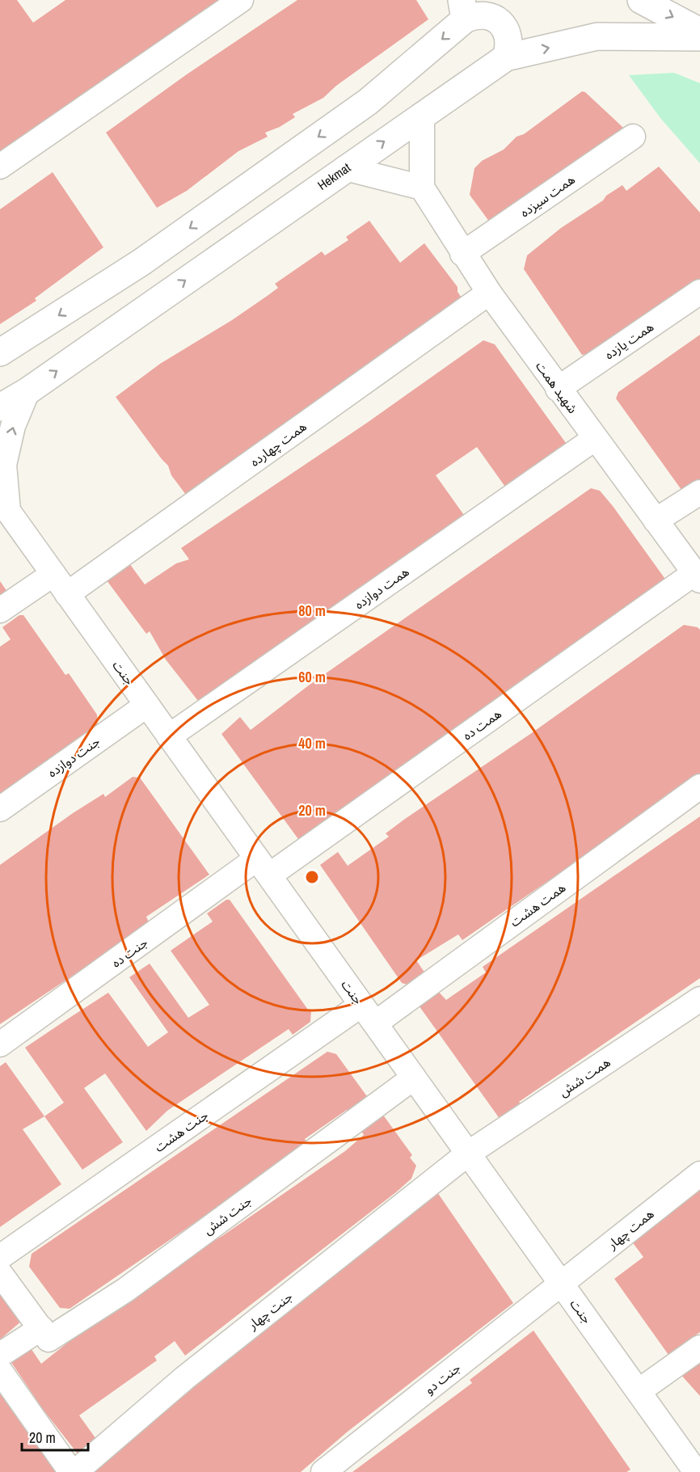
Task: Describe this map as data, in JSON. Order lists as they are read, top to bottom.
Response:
{
  "streets": {
    "main road": ["Hekmat"],
    "street": [
      "همت سیزده",
      "همت یازده",
      "شهید همت",
      "همت چهارده",
      "همت دوازده",
      "جنت",
      "همت ده",
      "جنت دوازده",
      "همت هشت",
      "جنت ده",
      "همت شش",
      "جنت هشت",
      "جنت شش",
      "همت چهار",
      "جنت چهار",
      "جنت دو"
    ]
  },
  "crossings": [
    ["همت سیزده", "شهید همت"],
    ["همت یازده", "شهید همت"],
    ["شهید همت", "همت چهارده"],
    ["شهید همت", "همت دوازده"],
    ["شهید همت", "همت ده"],
    ["همت چهارده", "جنت"],
    ["همت دوازده", "جنت"],
    ["جنت", "همت ده"],
    ["جنت", "جنت دوازده"],
    ["جنت", "همت هشت"],
    ["جنت", "جنت ده"],
    ["جنت", "همت شش"],
    ["جنت", "جنت هشت"],
    ["جنت", "جنت شش"],
    ["جنت", "همت چهار"],
    ["جنت", "جنت چهار"],
    ["جنت", "جنت دو"],
    ["همت ده", "جنت ده"],
    ["همت هشت", "جنت هشت"],
    ["همت شش", "جنت چهار"],
    ["همت چهار", "جنت دو"]
  ],
  "scale_bar": "20 m",
  "rings": [
    "80 m",
    "60 m",
    "40 m",
    "20 m"
  ]
}
